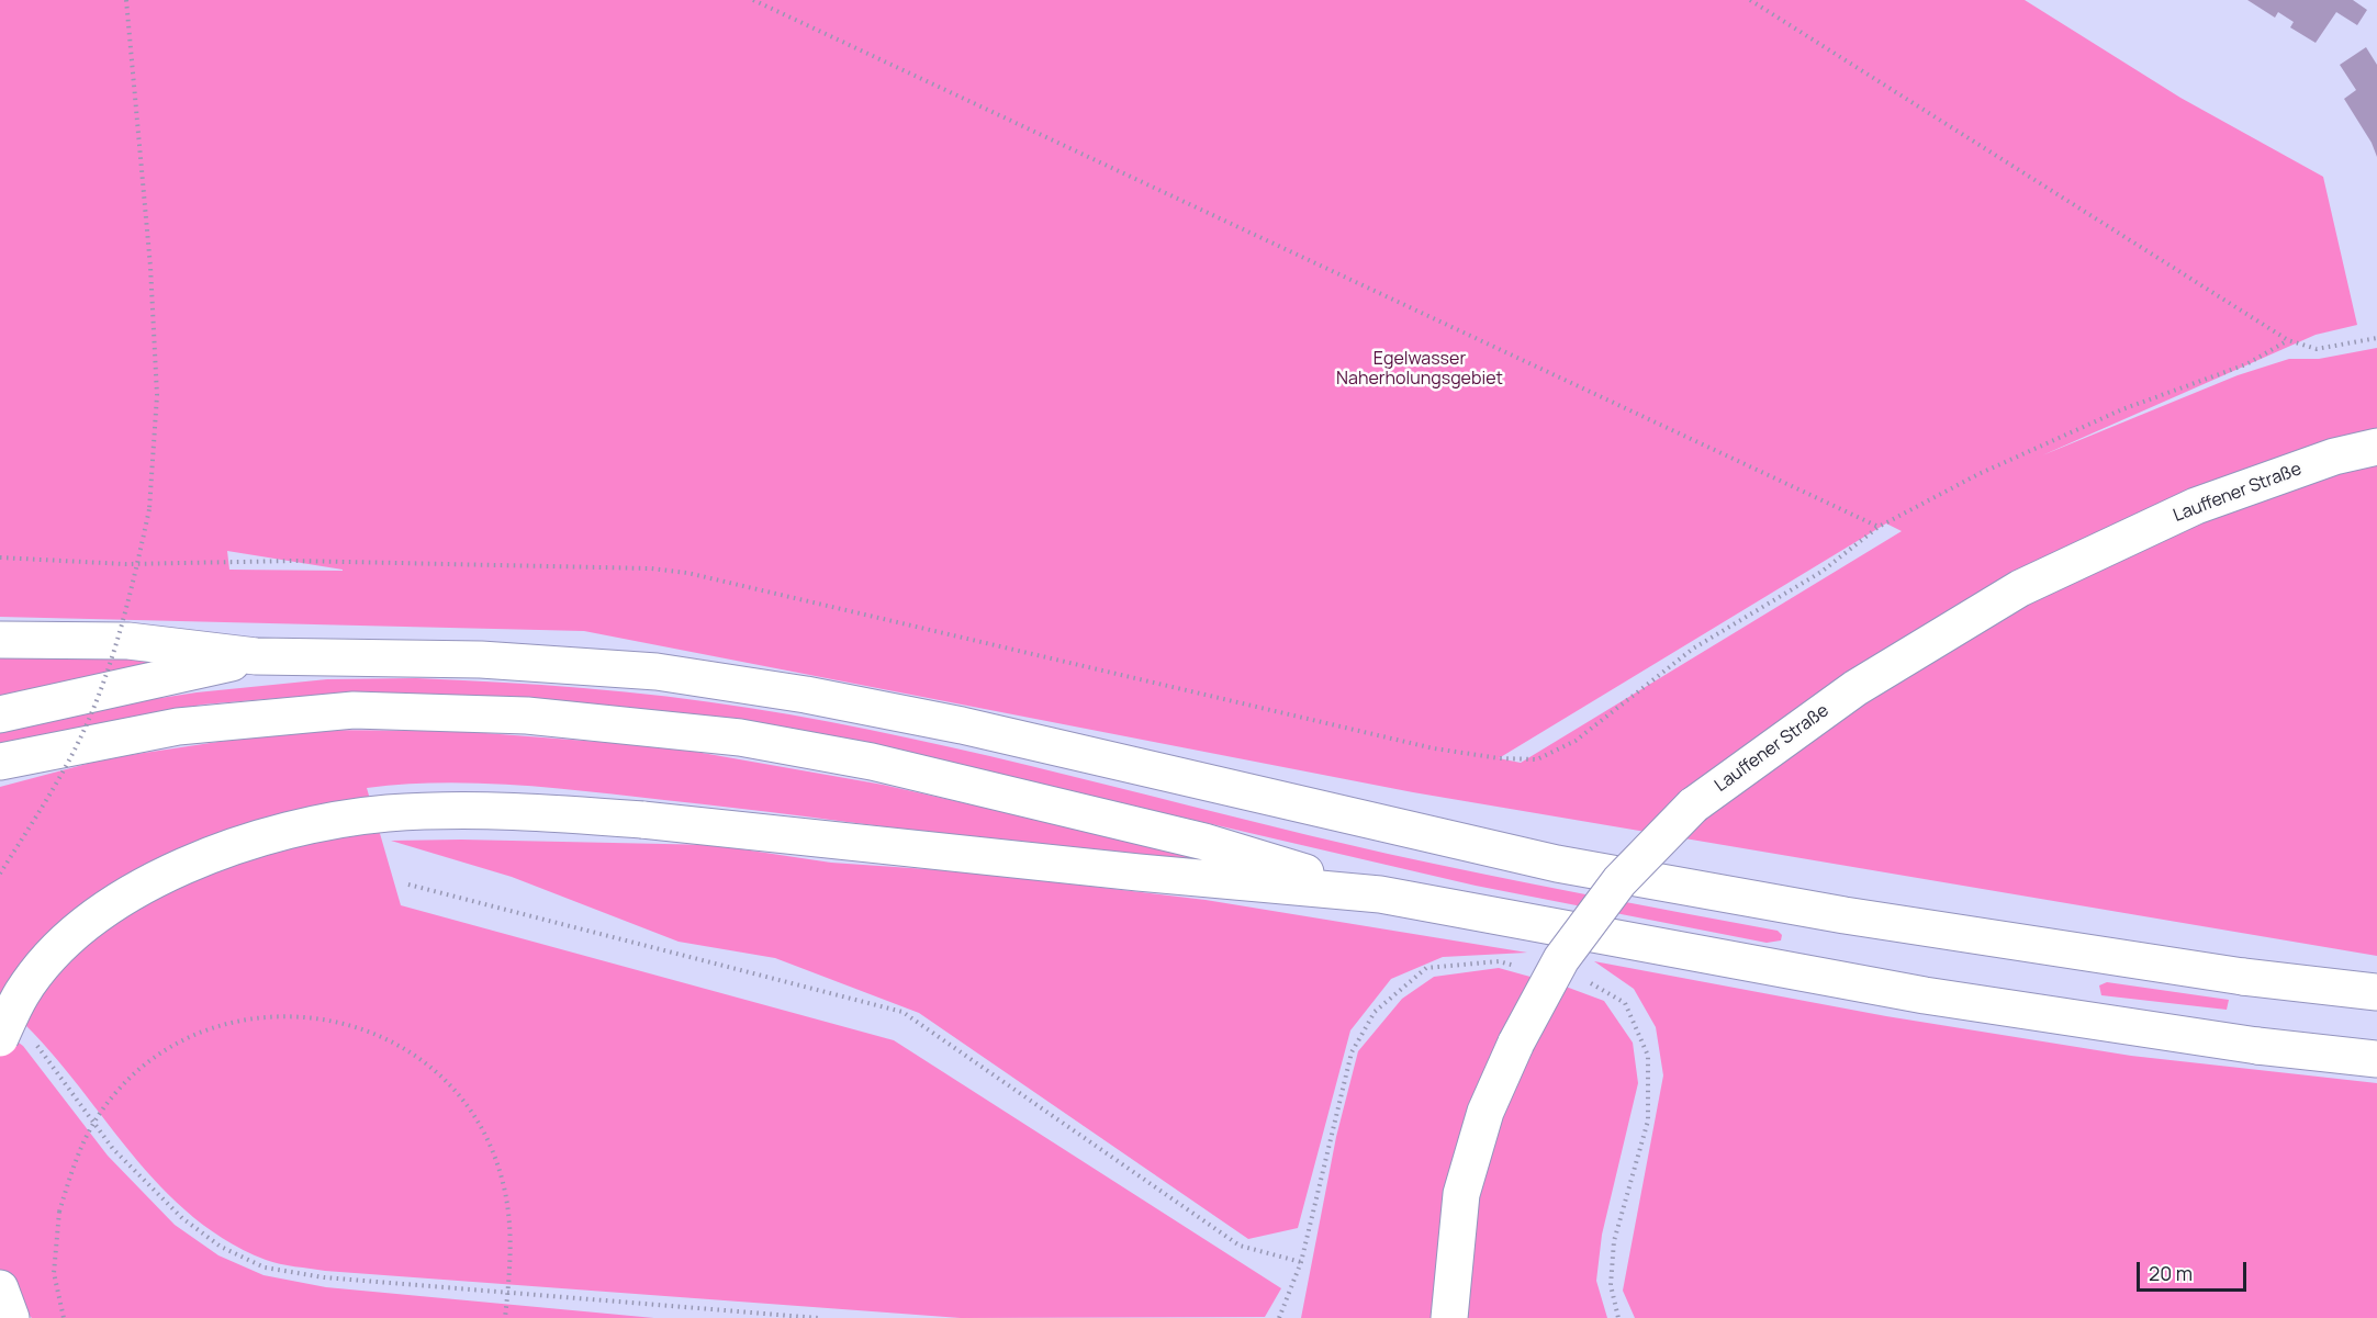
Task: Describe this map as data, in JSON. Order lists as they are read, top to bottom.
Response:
{
  "streets": {
    "main road": ["Lauffener Straße"]
  },
  "parks": ["Egelwasser Naherholungsgebiet"],
  "scale_bar": "20 m"
}
